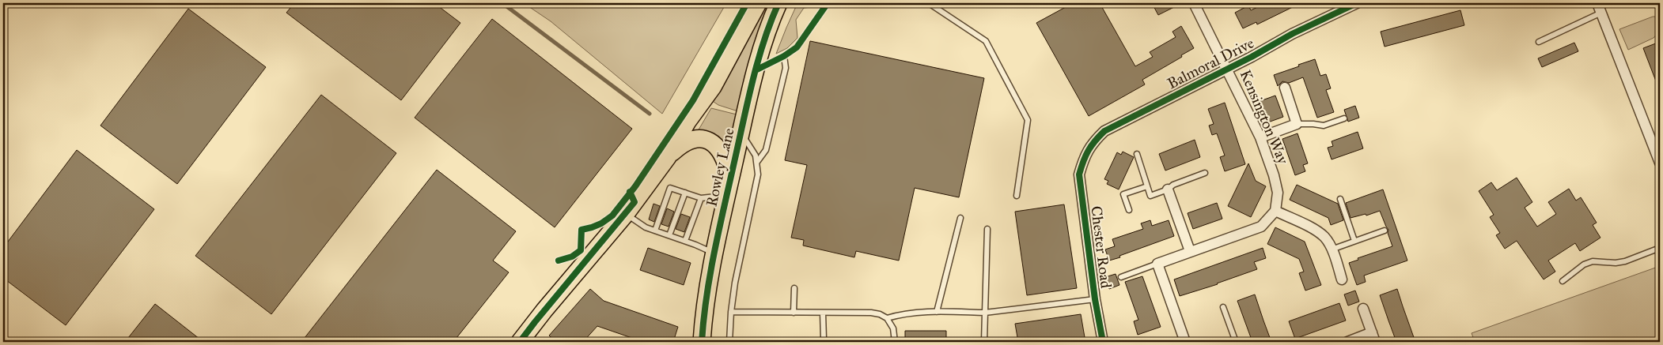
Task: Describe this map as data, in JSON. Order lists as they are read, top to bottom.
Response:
{
  "streets": {
    "main road": ["Rowley Lane"],
    "street": ["Balmoral Drive", "Kensington Way", "Chester Road"]
  },
  "crossings": [
    ["Balmoral Drive", "Kensington Way"],
    ["Balmoral Drive", "Chester Road"]
  ]
}
